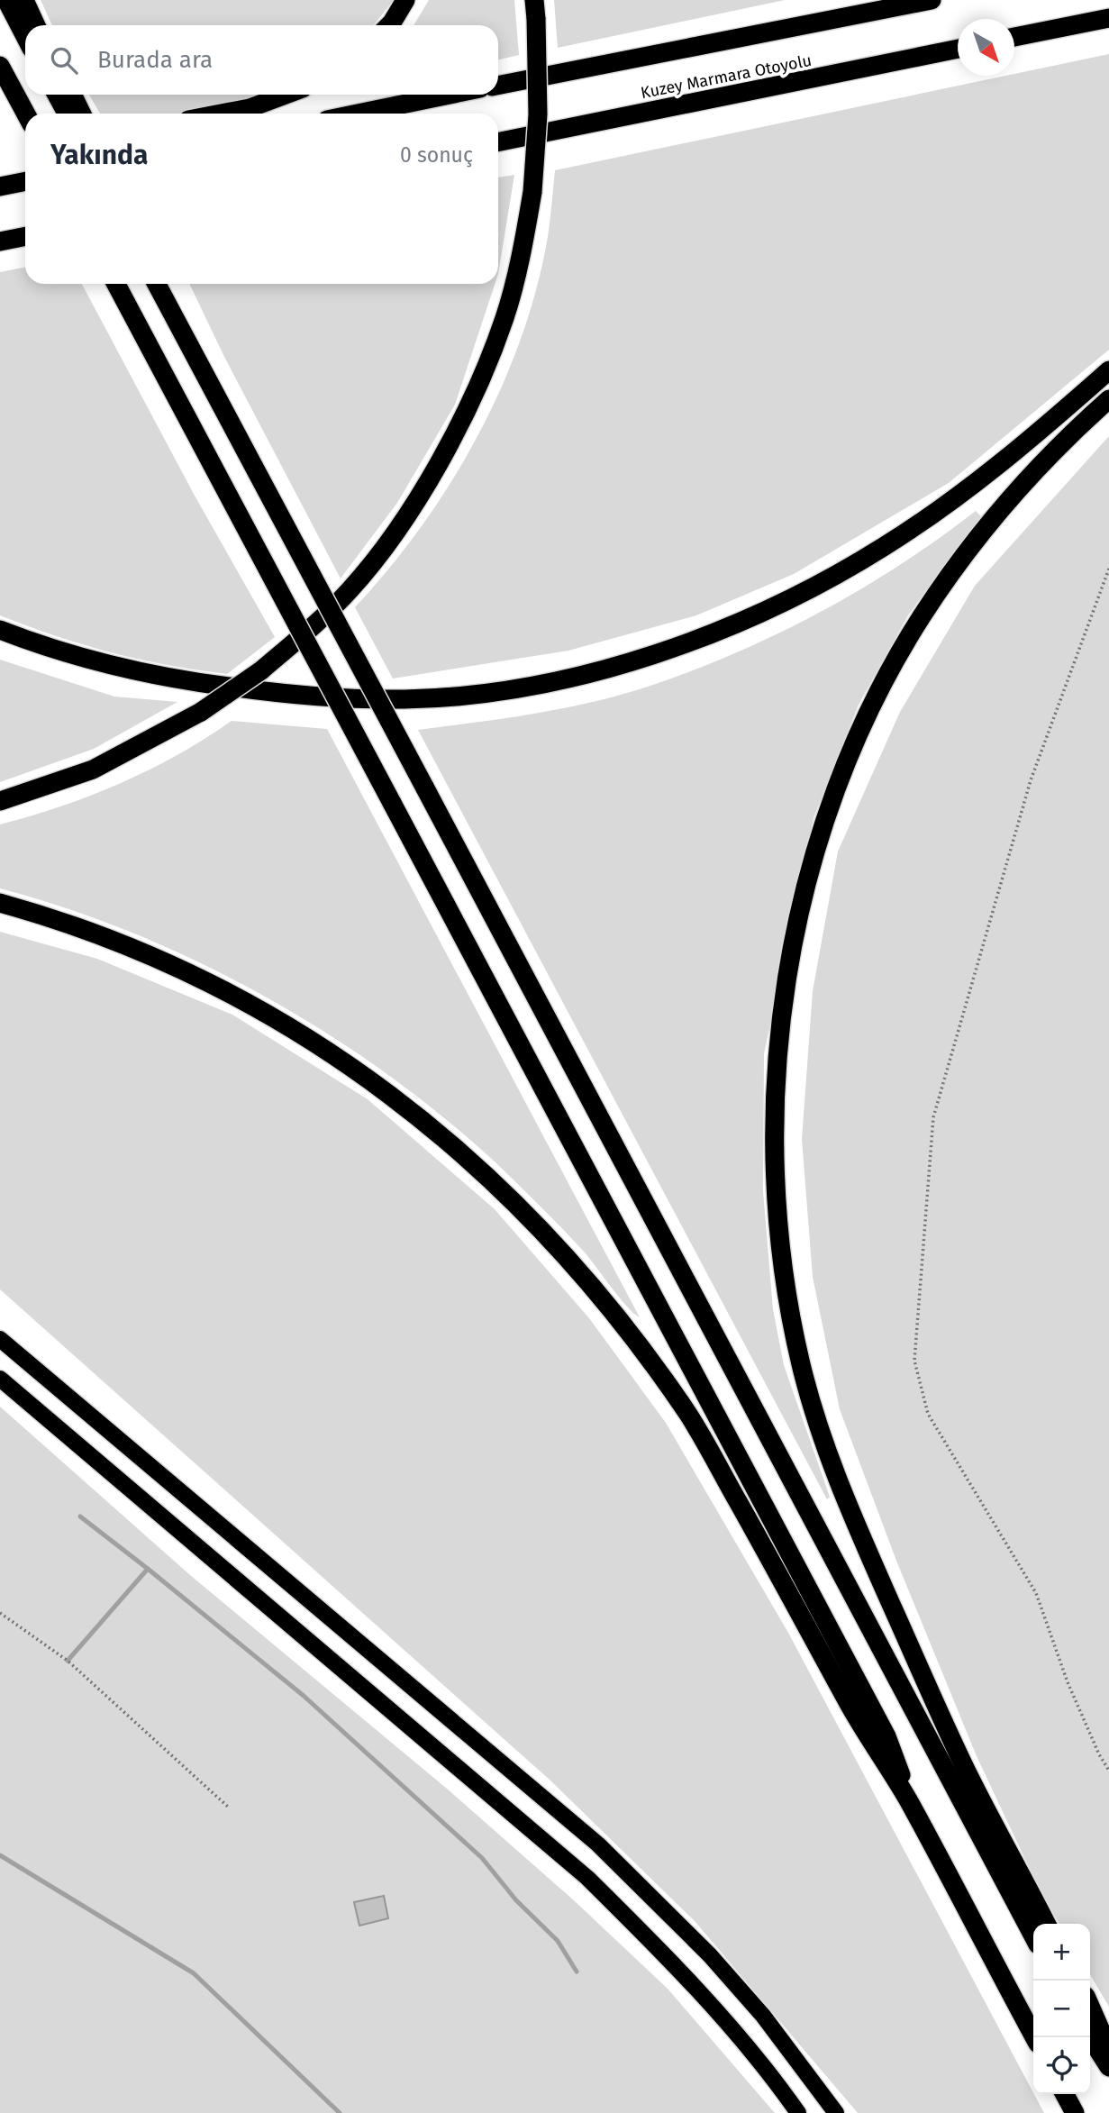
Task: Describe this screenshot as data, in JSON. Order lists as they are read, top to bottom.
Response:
{
  "streets": {
    "highway": ["Kuzey Marmara Otoyolu"]
  },
  "north": "bottom right",
  "page": {
    "search": "Burada ara",
    "heading": ["Yakında", "0 sonuç"],
    "map_buttons": ["+", "−"]
  }
}
